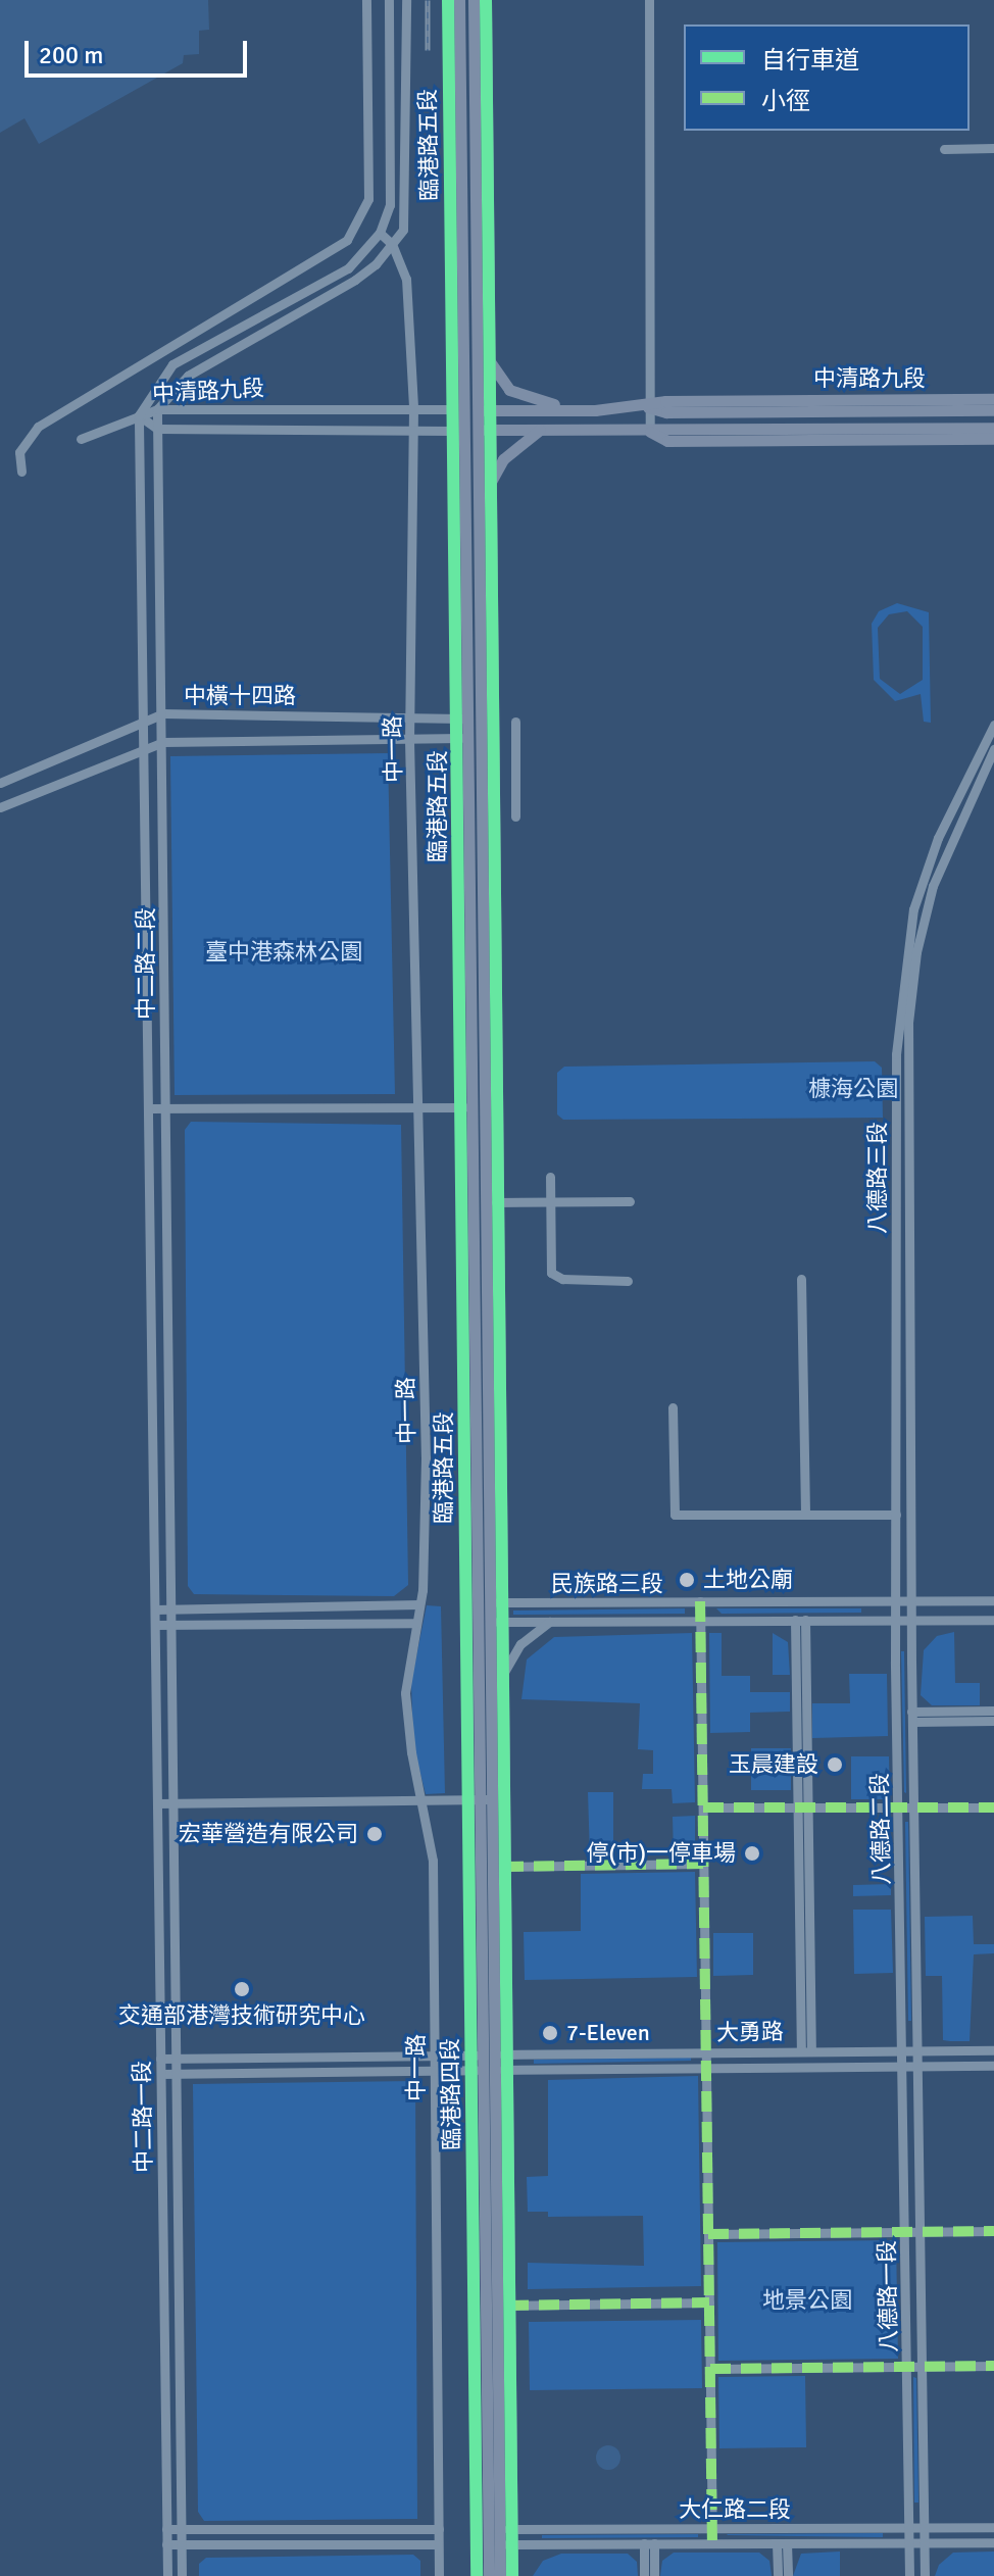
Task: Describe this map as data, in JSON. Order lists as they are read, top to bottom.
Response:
{
  "streets": {
    "main road": ["臨港路五段", "中清路九段", "臨港路四段"],
    "street": [
      "中橫十四路",
      "中一路",
      "中二路二段",
      "八德路三段",
      "民族路三段",
      "八德路二段",
      "大勇路",
      "中二路一段",
      "八德路一段",
      "大仁路二段"
    ]
  },
  "crossings": [
    ["臨港路五段", "中清路九段"],
    ["臨港路五段", "中橫十四路"],
    ["臨港路五段", "民族路三段"],
    ["臨港路五段", "臨港路四段"],
    ["中清路九段", "中一路"],
    ["中清路九段", "中二路二段"],
    ["中橫十四路", "中一路"],
    ["中橫十四路", "中二路二段"],
    ["中一路", "大勇路"],
    ["中二路二段", "中二路一段"],
    ["八德路三段", "民族路三段"],
    ["八德路三段", "八德路二段"],
    ["民族路三段", "八德路二段"],
    ["民族路三段", "臨港路四段"],
    ["八德路二段", "大勇路"],
    ["八德路二段", "八德路一段"],
    ["大勇路", "臨港路四段"],
    ["大勇路", "中二路一段"],
    ["大勇路", "八德路一段"],
    ["臨港路四段", "大仁路二段"],
    ["八德路一段", "大仁路二段"]
  ],
  "parks": ["臺中港森林公園", "槺海公園", "地景公園"],
  "places": [
    "土地公廟",
    "玉晨建設",
    "宏華營造有限公司",
    "停(市)一停車場",
    "交通部港灣技術研究中心",
    "7-Eleven"
  ],
  "legend": ["自行車道", "小徑"],
  "scale_bar": "200 m"
}
